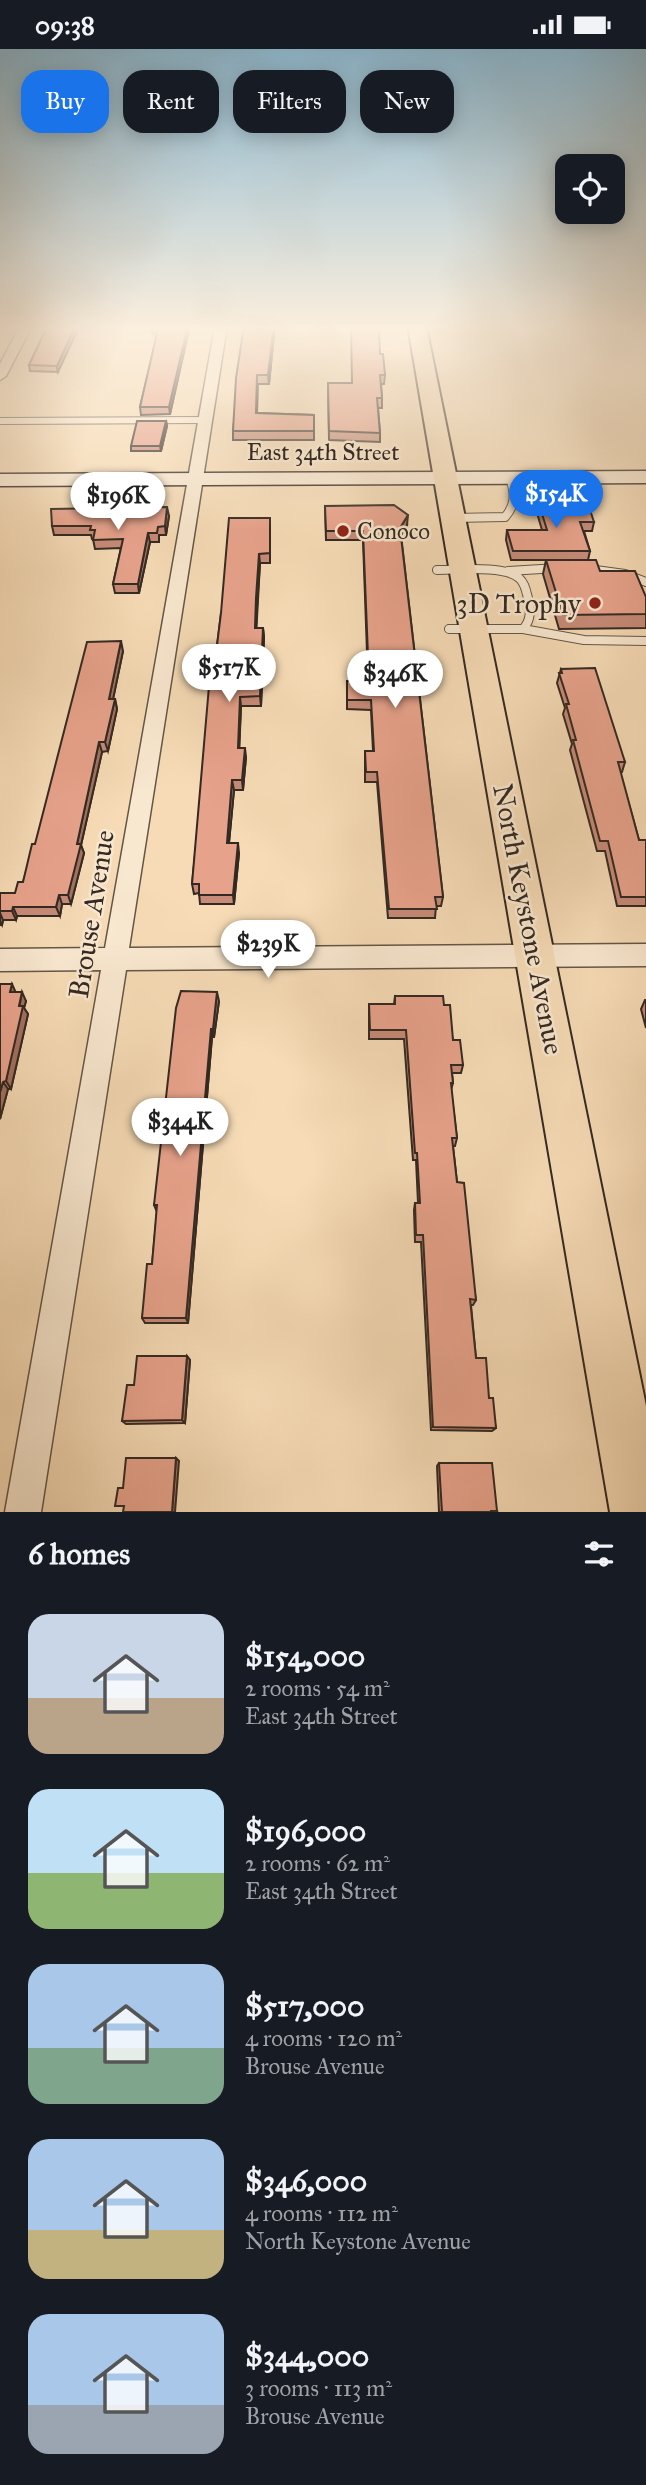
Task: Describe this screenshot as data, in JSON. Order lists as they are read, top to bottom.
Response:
{
  "streets": {
    "main road": ["East 34th Street", "North Keystone Avenue"],
    "street": ["Brouse Avenue"]
  },
  "crossings": [
    ["East 34th Street", "Brouse Avenue"],
    ["East 34th Street", "North Keystone Avenue"]
  ],
  "places": ["Conoco", "3D Trophy"],
  "page": {
    "status": "09:38",
    "chip": [
      "Buy",
      "Rent",
      "Filters",
      "New"
    ],
    "price": [
      "$154K",
      "$196K",
      "$517K",
      "$346K",
      "$239K",
      "$344K"
    ],
    "heading": "6 homes",
    "list": [
      {
        "name": "$154,000",
        "note": "2 rooms · 54 m² · East 34th Street"
      },
      {
        "name": "$196,000",
        "note": "2 rooms · 62 m² · East 34th Street"
      },
      {
        "name": "$517,000",
        "note": "4 rooms · 120 m² · Brouse Avenue"
      },
      {
        "name": "$346,000",
        "note": "4 rooms · 112 m² · North Keystone Avenue"
      },
      {
        "name": "$344,000",
        "note": "3 rooms · 113 m² · Brouse Avenue"
      }
    ]
  }
}
